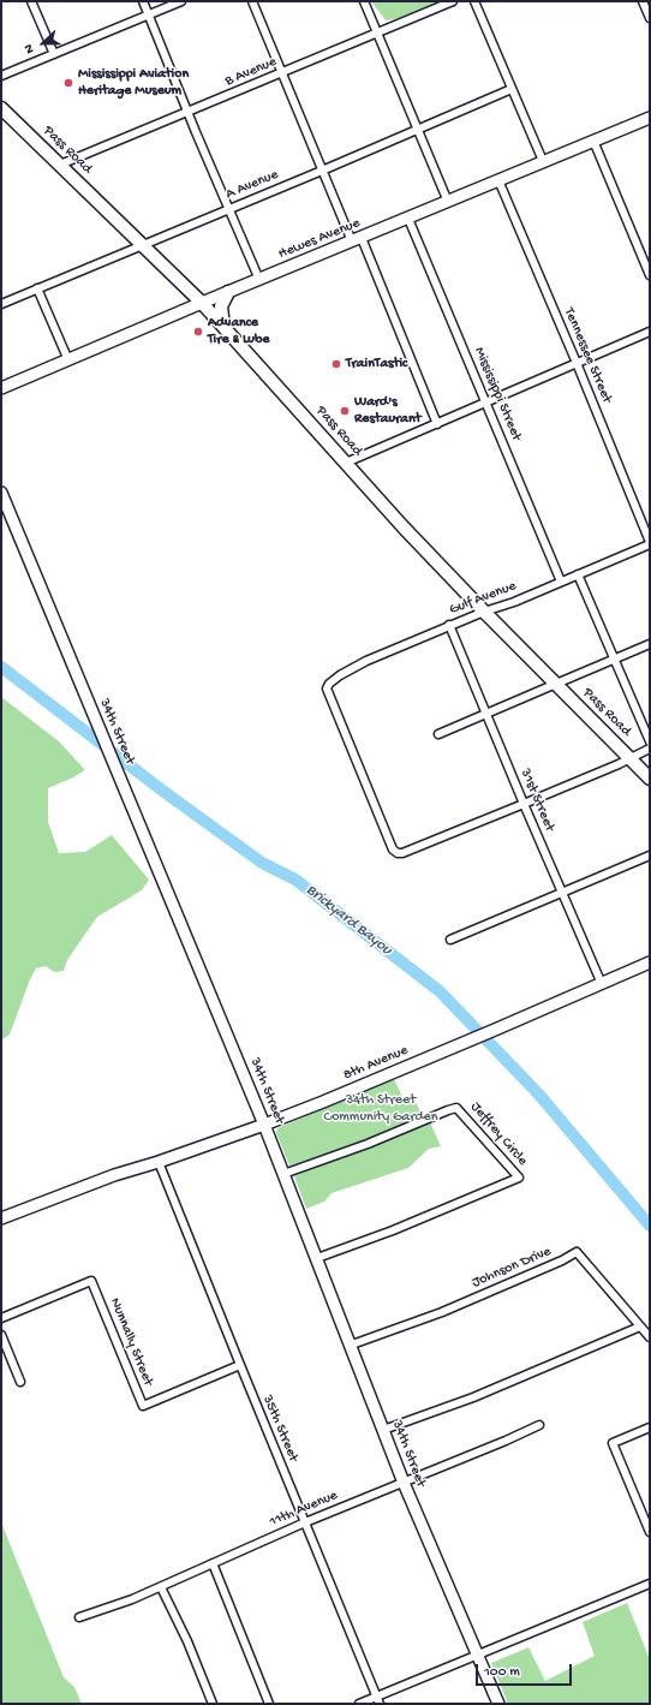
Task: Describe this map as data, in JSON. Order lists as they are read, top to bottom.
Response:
{
  "streets": {
    "main road": ["Pass Road"],
    "street": [
      "B Avenue",
      "A Avenue",
      "Hewes Avenue",
      "Tennessee Street",
      "Mississippi Street",
      "Gulf Avenue",
      "34th Street",
      "31st Street",
      "8th Avenue",
      "Jeffrey Circle",
      "Johnson Drive",
      "Nunnally Street",
      "35th Street",
      "11th Avenue"
    ]
  },
  "crossings": [
    ["B Avenue", "Pass Road"],
    ["Pass Road", "A Avenue"],
    ["Pass Road", "Hewes Avenue"],
    ["Pass Road", "Gulf Avenue"],
    ["Hewes Avenue", "Tennessee Street"],
    ["Hewes Avenue", "Mississippi Street"],
    ["Tennessee Street", "Gulf Avenue"],
    ["Mississippi Street", "Gulf Avenue"],
    ["Gulf Avenue", "31st Street"],
    ["34th Street", "8th Avenue"],
    ["34th Street", "Jeffrey Circle"],
    ["34th Street", "Johnson Drive"],
    ["34th Street", "11th Avenue"],
    ["31st Street", "8th Avenue"],
    ["8th Avenue", "35th Street"],
    ["Nunnally Street", "35th Street"],
    ["35th Street", "11th Avenue"]
  ],
  "water": ["Brickyard Bayou"],
  "parks": ["34th Street Community Garden"],
  "places": [
    "Mississippi Aviation Heritage Museum",
    "Advance Tire & Lube",
    "TrainTastic",
    "Ward's Restaurant"
  ],
  "scale_bar": "100 m",
  "north": "left"
}
